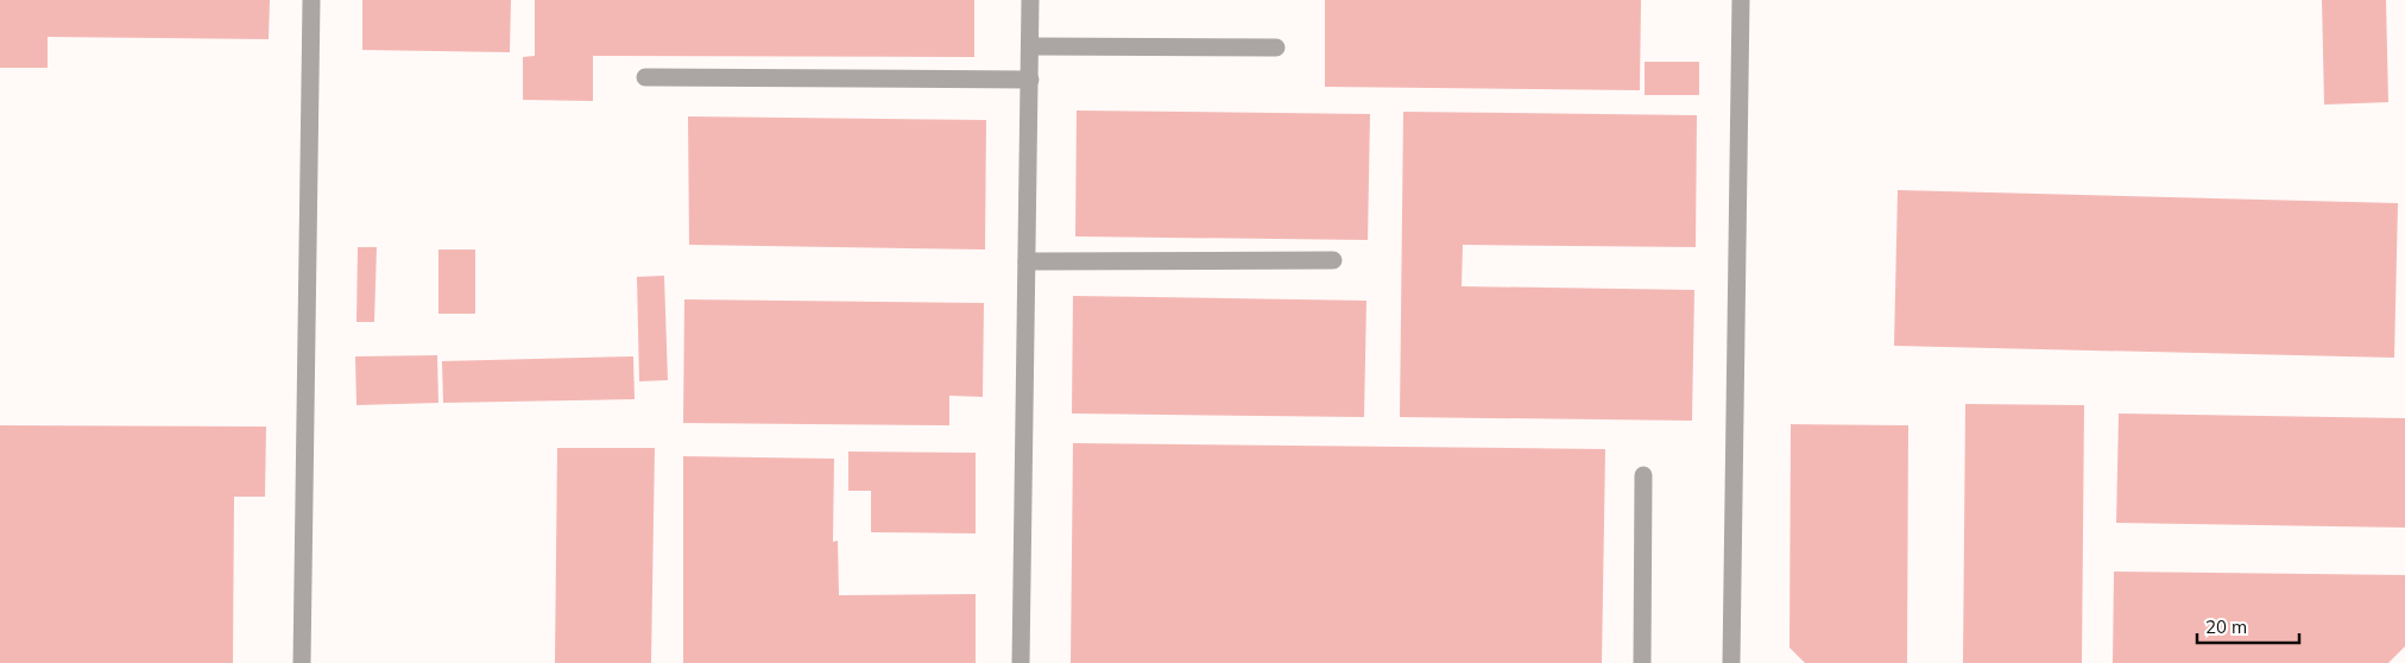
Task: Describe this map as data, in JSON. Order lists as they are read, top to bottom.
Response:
{
  "scale_bar": "20 m"
}
